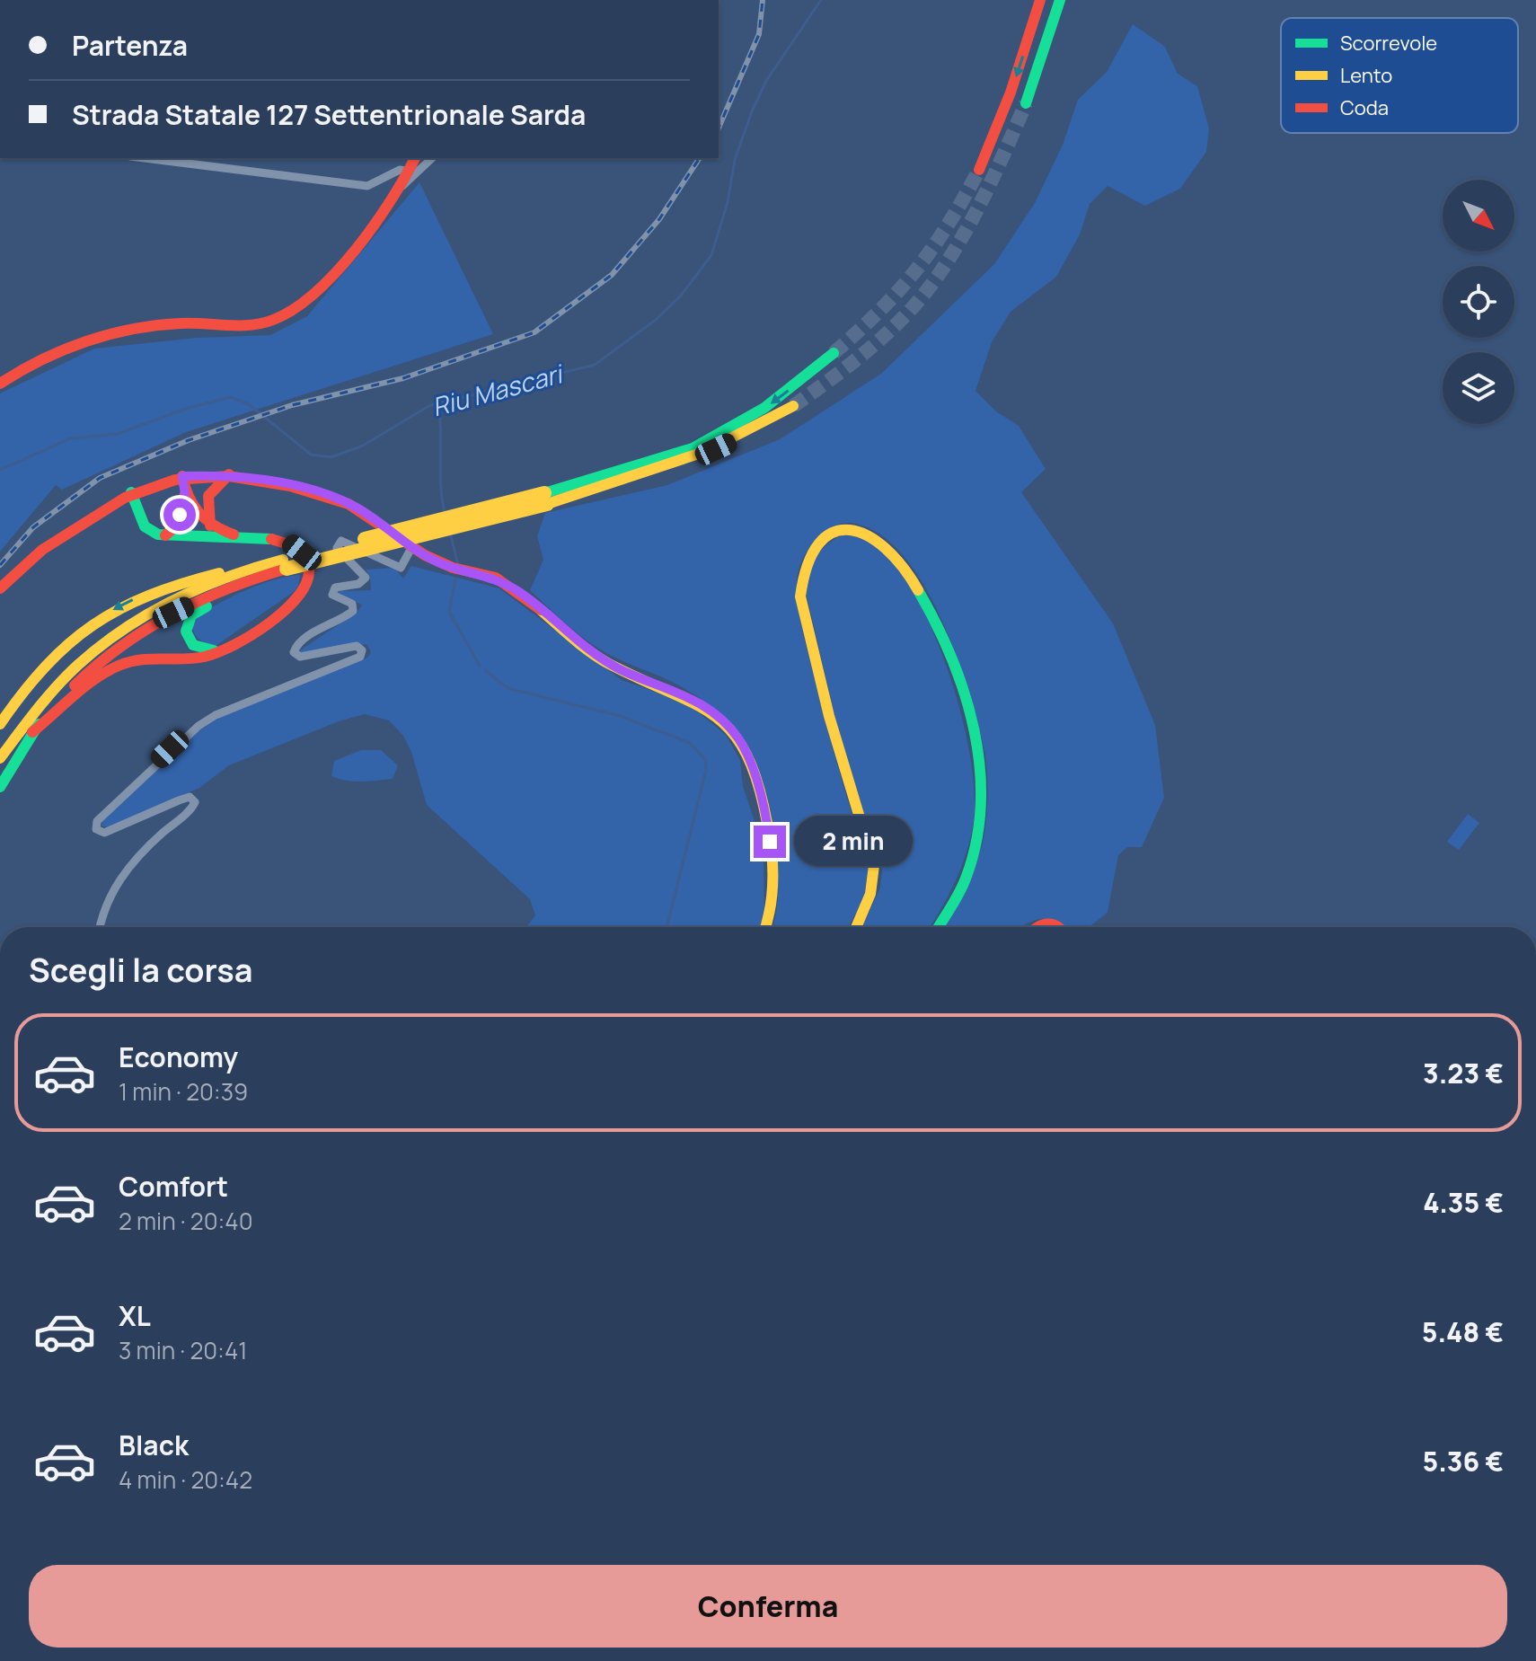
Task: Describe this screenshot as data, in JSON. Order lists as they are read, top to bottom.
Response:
{
  "water": ["Riu Mascari"],
  "legend": ["Scorrevole", "Lento", "Coda"],
  "north": "bottom right",
  "page": {
    "banner": ["Partenza", "Strada Statale 127 Settentrionale Sarda"],
    "bubble": "2 min",
    "heading": "Scegli la corsa",
    "list": [
      {
        "name": "Economy",
        "note": "1 min · 20:39",
        "value": "3.23 €"
      },
      {
        "name": "Comfort",
        "note": "2 min · 20:40",
        "value": "4.35 €"
      },
      {
        "name": "XL",
        "note": "3 min · 20:41",
        "value": "5.48 €"
      },
      {
        "name": "Black",
        "note": "4 min · 20:42",
        "value": "5.36 €"
      }
    ],
    "buttons": "Conferma"
  }
}
